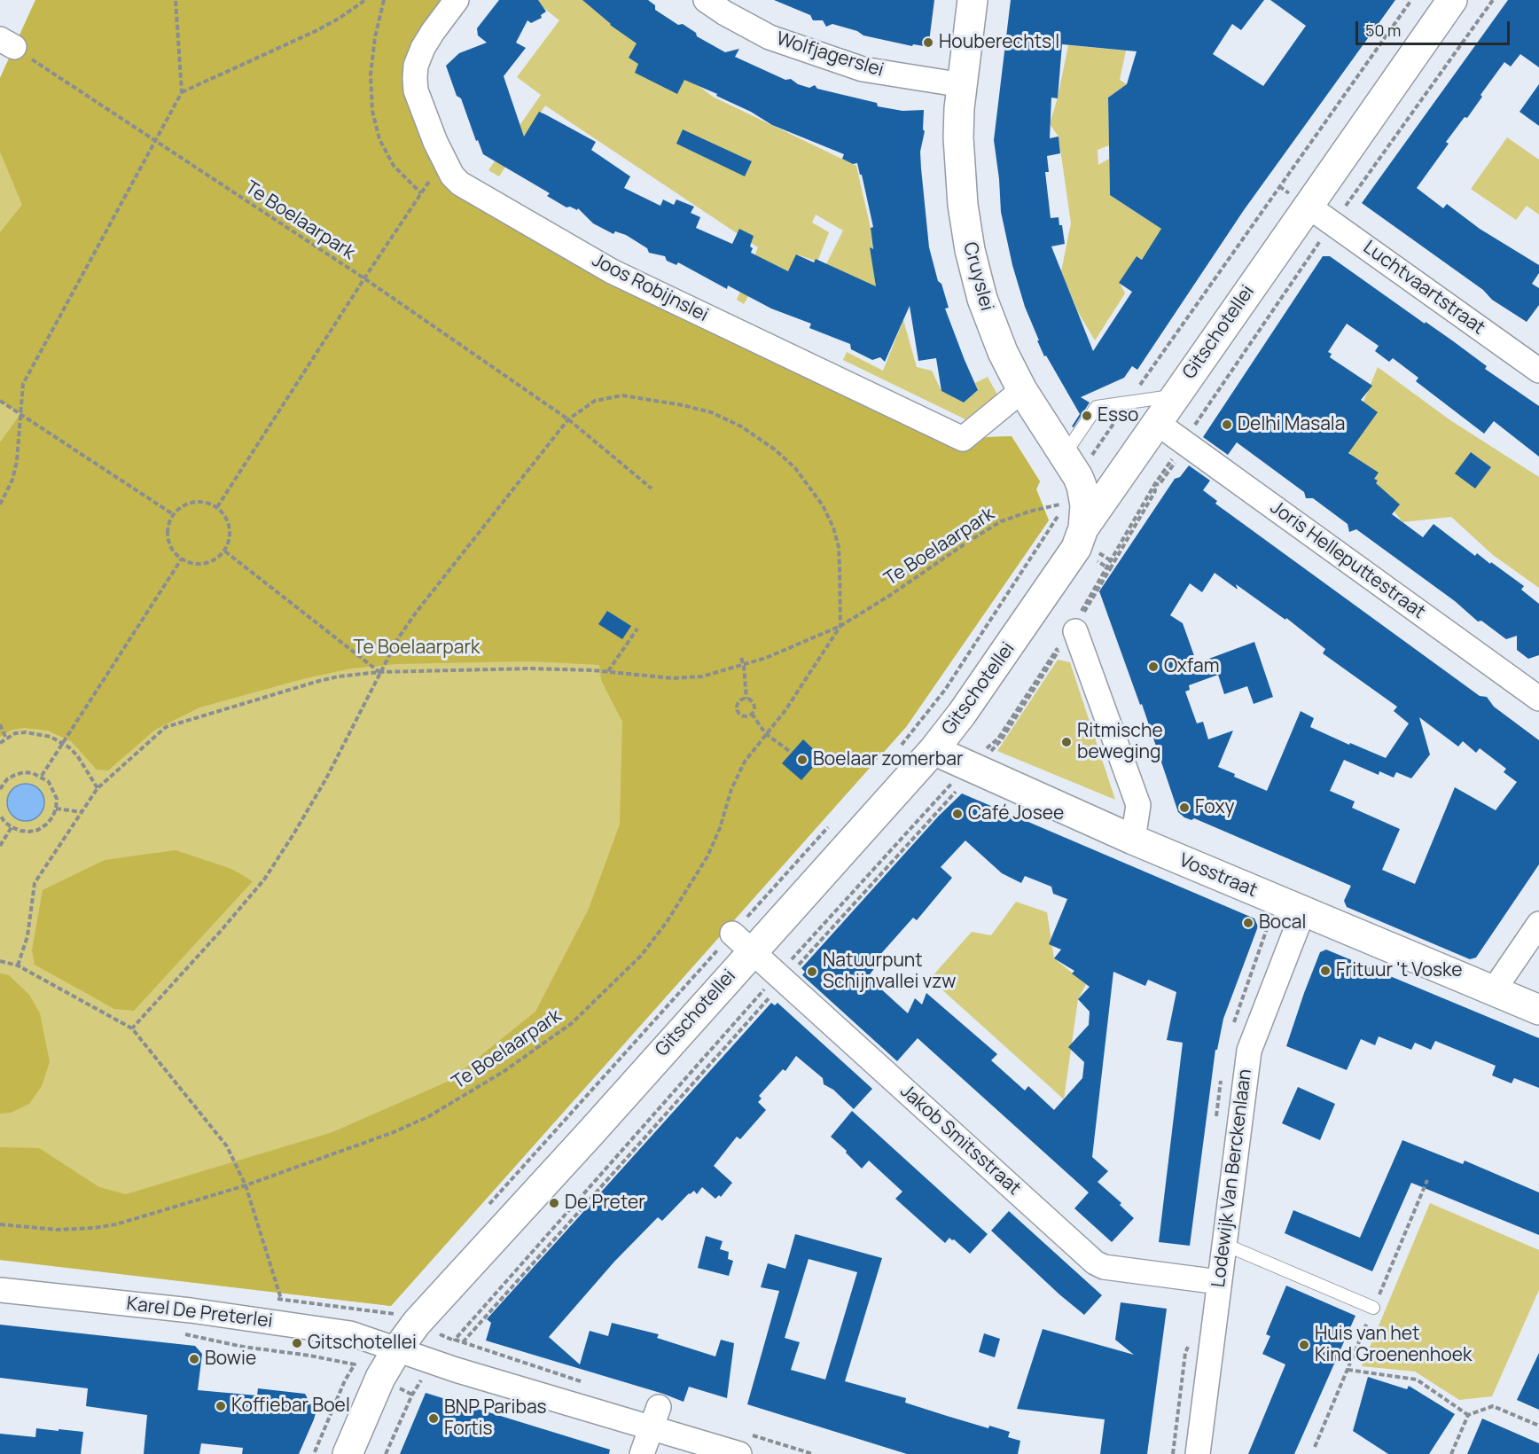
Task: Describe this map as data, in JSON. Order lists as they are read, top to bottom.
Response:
{
  "streets": {
    "street": [
      "Wolfjagerslei",
      "Cruyslei",
      "Joos Robijnslei",
      "Luchtvaartstraat",
      "Gitschotellei",
      "Joris Helleputtestraat",
      "Vosstraat",
      "Jakob Smitsstraat",
      "Lodewijk Van Berckenlaan",
      "Karel De Preterlei"
    ],
    "path": ["Te Boelaarpark"]
  },
  "crossings": [
    ["Wolfjagerslei", "Cruyslei"],
    ["Cruyslei", "Joos Robijnslei"],
    ["Cruyslei", "Gitschotellei"],
    ["Luchtvaartstraat", "Gitschotellei"],
    ["Gitschotellei", "Joris Helleputtestraat"],
    ["Gitschotellei", "Vosstraat"],
    ["Gitschotellei", "Jakob Smitsstraat"],
    ["Gitschotellei", "Karel De Preterlei"],
    ["Vosstraat", "Lodewijk Van Berckenlaan"],
    ["Jakob Smitsstraat", "Lodewijk Van Berckenlaan"]
  ],
  "parks": ["Te Boelaarpark"],
  "places": [
    "Houberechts I",
    "Esso",
    "Delhi Masala",
    "Oxfam",
    "Ritmische beweging",
    "Boelaar zomerbar",
    "Foxy",
    "Café Josee",
    "Bocal",
    "Frituur 't Voske",
    "Natuurpunt Schijnvallei vzw",
    "De Preter",
    "Gitschotellei",
    "Huis van het Kind Groenenhoek",
    "Bowie",
    "Koffiebar Boel",
    "BNP Paribas Fortis"
  ],
  "scale_bar": "50 m"
}
